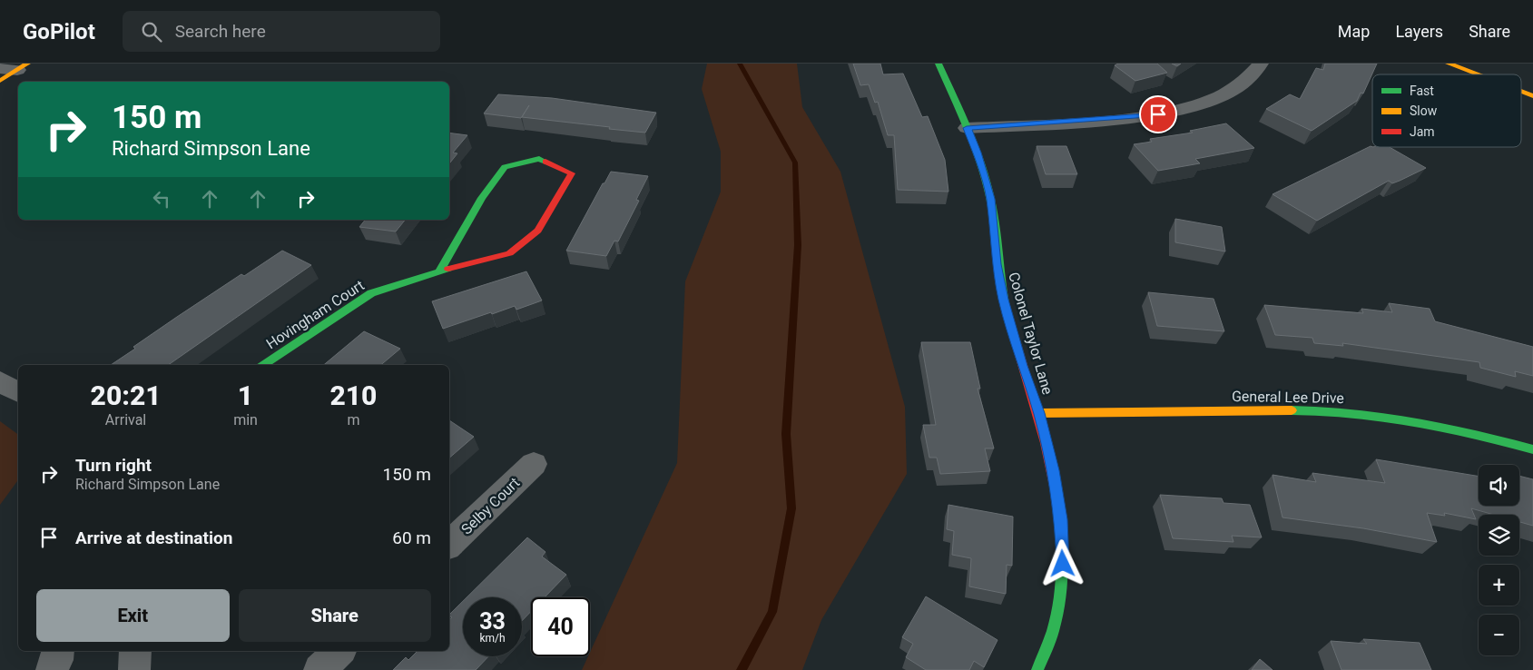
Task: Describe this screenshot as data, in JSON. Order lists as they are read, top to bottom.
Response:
{
  "streets": {
    "street": [
      "Hovingham Court",
      "Colonel Taylor Lane",
      "General Lee Drive",
      "Selby Court"
    ]
  },
  "crossings": [
    ["Colonel Taylor Lane", "General Lee Drive"]
  ],
  "legend": ["Fast", "Slow", "Jam"],
  "page": {
    "header": "GoPilot",
    "search": "Search here",
    "nav": ["Map", "Layers", "Share"],
    "turn": ["150 m", "Richard Simpson Lane"],
    "eta": [
      "20:21",
      "Arrival",
      "1",
      "min",
      "210",
      "m"
    ],
    "list": [
      {
        "name": "Turn right",
        "note": "Richard Simpson Lane",
        "value": "150 m"
      },
      {
        "name": "Arrive at destination",
        "value": "60 m"
      }
    ],
    "map_buttons": ["+", "−"],
    "buttons": ["Exit", "Share"],
    "speed": "33 km/h",
    "limit": "40"
  }
}
